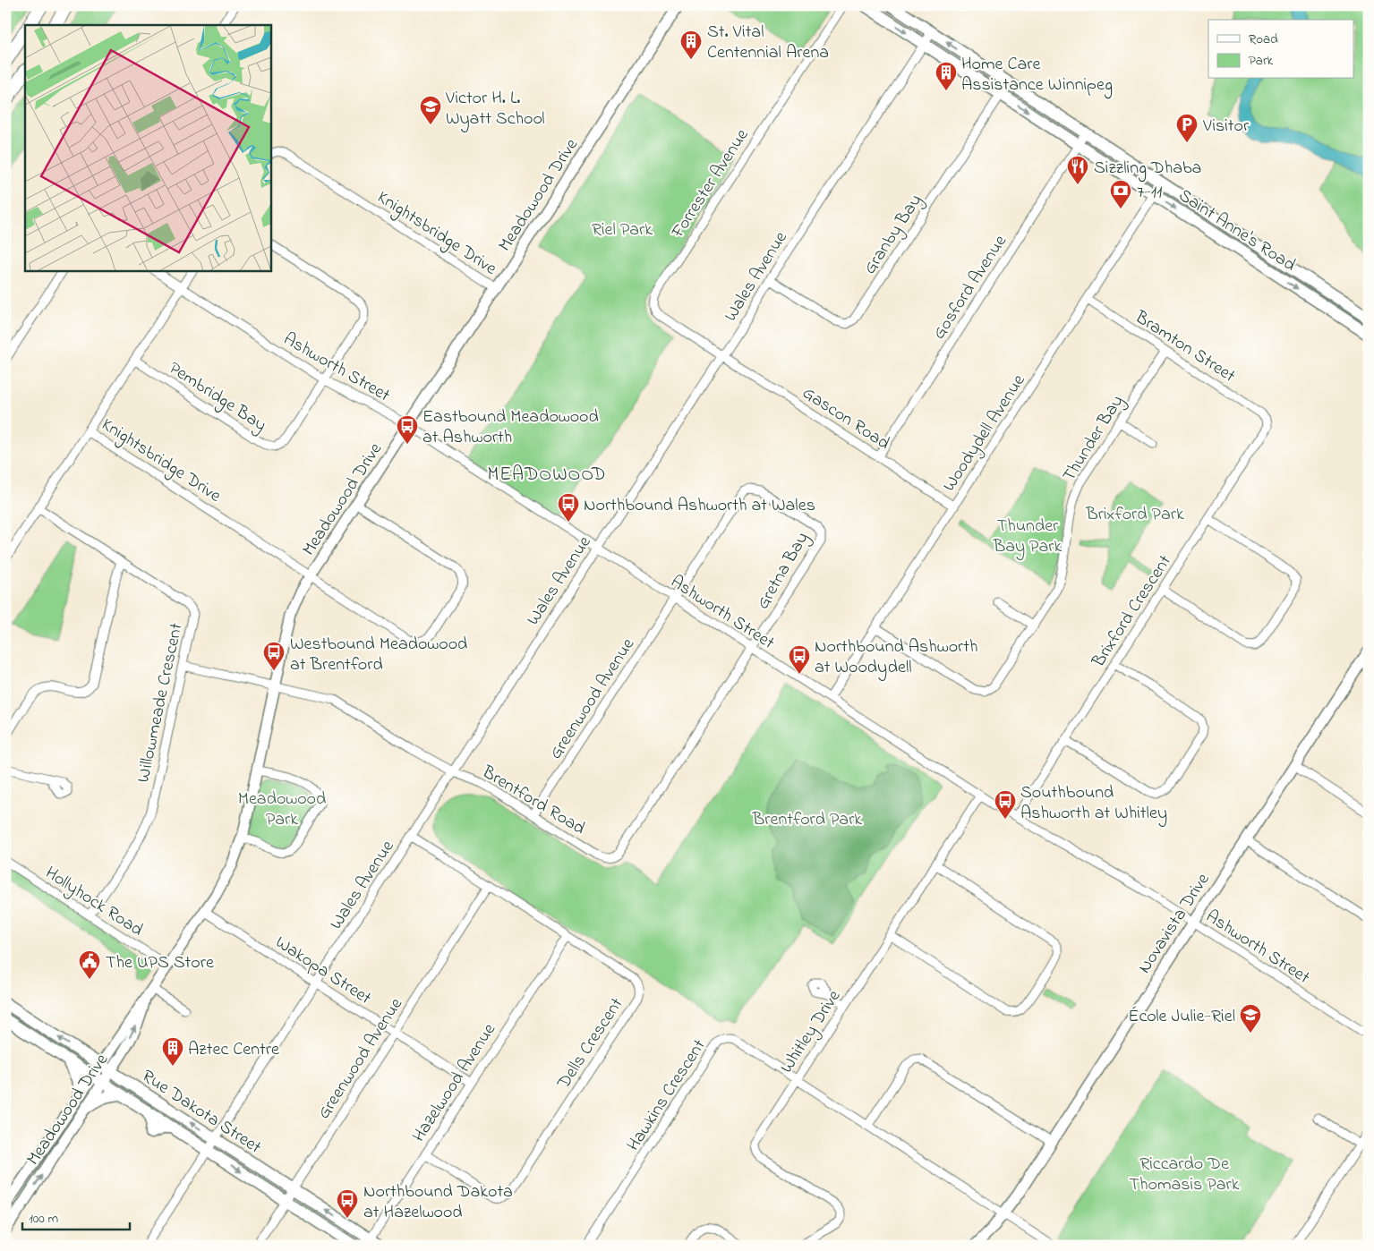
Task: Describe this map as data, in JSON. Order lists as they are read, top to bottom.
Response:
{
  "streets": {
    "main road": ["Saint Anne's Road", "Rue Dakota Street"],
    "street": [
      "Forrester Avenue",
      "Meadowood Drive",
      "Knightsbridge Drive",
      "Granby Bay",
      "Wales Avenue",
      "Gosford Avenue",
      "Bramton Street",
      "Ashworth Street",
      "Pembridge Bay",
      "Gascon Road",
      "Woodydell Avenue",
      "Thunder Bay",
      "Gretna Bay",
      "Brixford Crescent",
      "Greenwood Avenue",
      "Willowmeade Crescent",
      "Brentford Road",
      "Hollyhock Road",
      "Novavista Drive",
      "Wakopa Street",
      "Whitley Drive",
      "Dells Crescent",
      "Hazelwood Avenue",
      "Hawkins Crescent"
    ]
  },
  "crossings": [
    ["Forrester Avenue", "Wales Avenue"],
    ["Forrester Avenue", "Gascon Road"],
    ["Meadowood Drive", "Knightsbridge Drive"],
    ["Meadowood Drive", "Ashworth Street"],
    ["Meadowood Drive", "Brentford Road"],
    ["Meadowood Drive", "Hollyhock Road"],
    ["Meadowood Drive", "Wakopa Street"],
    ["Meadowood Drive", "Rue Dakota Street"],
    ["Saint Anne's Road", "Granby Bay"],
    ["Saint Anne's Road", "Wales Avenue"],
    ["Saint Anne's Road", "Gosford Avenue"],
    ["Saint Anne's Road", "Woodydell Avenue"],
    ["Knightsbridge Drive", "Ashworth Street"],
    ["Knightsbridge Drive", "Pembridge Bay"],
    ["Granby Bay", "Wales Avenue"],
    ["Wales Avenue", "Ashworth Street"],
    ["Wales Avenue", "Gascon Road"],
    ["Wales Avenue", "Brentford Road"],
    ["Wales Avenue", "Wakopa Street"],
    ["Wales Avenue", "Dells Crescent"],
    ["Wales Avenue", "Rue Dakota Street"],
    ["Gosford Avenue", "Gascon Road"],
    ["Bramton Street", "Woodydell Avenue"],
    ["Bramton Street", "Thunder Bay"],
    ["Bramton Street", "Brixford Crescent"],
    ["Ashworth Street", "Pembridge Bay"],
    ["Ashworth Street", "Woodydell Avenue"],
    ["Ashworth Street", "Gretna Bay"],
    ["Ashworth Street", "Brixford Crescent"],
    ["Ashworth Street", "Greenwood Avenue"],
    ["Ashworth Street", "Brentford Road"],
    ["Ashworth Street", "Novavista Drive"],
    ["Ashworth Street", "Whitley Drive"],
    ["Gascon Road", "Woodydell Avenue"],
    ["Woodydell Avenue", "Thunder Bay"],
    ["Gretna Bay", "Greenwood Avenue"],
    ["Gretna Bay", "Brentford Road"],
    ["Greenwood Avenue", "Brentford Road"],
    ["Greenwood Avenue", "Wakopa Street"],
    ["Greenwood Avenue", "Dells Crescent"],
    ["Greenwood Avenue", "Rue Dakota Street"],
    ["Willowmeade Crescent", "Brentford Road"],
    ["Willowmeade Crescent", "Hollyhock Road"],
    ["Novavista Drive", "Hawkins Crescent"],
    ["Wakopa Street", "Hazelwood Avenue"],
    ["Whitley Drive", "Hawkins Crescent"],
    ["Dells Crescent", "Hazelwood Avenue"],
    ["Hazelwood Avenue", "Rue Dakota Street"]
  ],
  "districts": ["MEADOWOOD"],
  "parks": [
    "Riel Park",
    "Brixford Park",
    "Thunder Bay Park",
    "Meadowood Park",
    "Brentford Park",
    "Riccardo De Thomasis Park"
  ],
  "places": {
    "building": ["St. Vital Centennial Arena", "Home Care Assistance Winnipeg", "Aztec Centre"],
    "school or university": ["Victor H. L. Wyatt School", "École Julie-Riel"],
    "parking": ["Visitor"],
    "restaurant": ["Sizzling Dhaba"],
    "bank": ["7-11"],
    "bus stop": [
      "Eastbound Meadowood at Ashworth",
      "Northbound Ashworth at Wales",
      "Westbound Meadowood at Brentford",
      "Northbound Ashworth at Woodydell",
      "Southbound Ashworth at Whitley",
      "Northbound Dakota at Hazelwood"
    ],
    "public building": ["The UPS Store"]
  },
  "legend": ["Road", "Park"],
  "scale_bar": "100 m"
}
